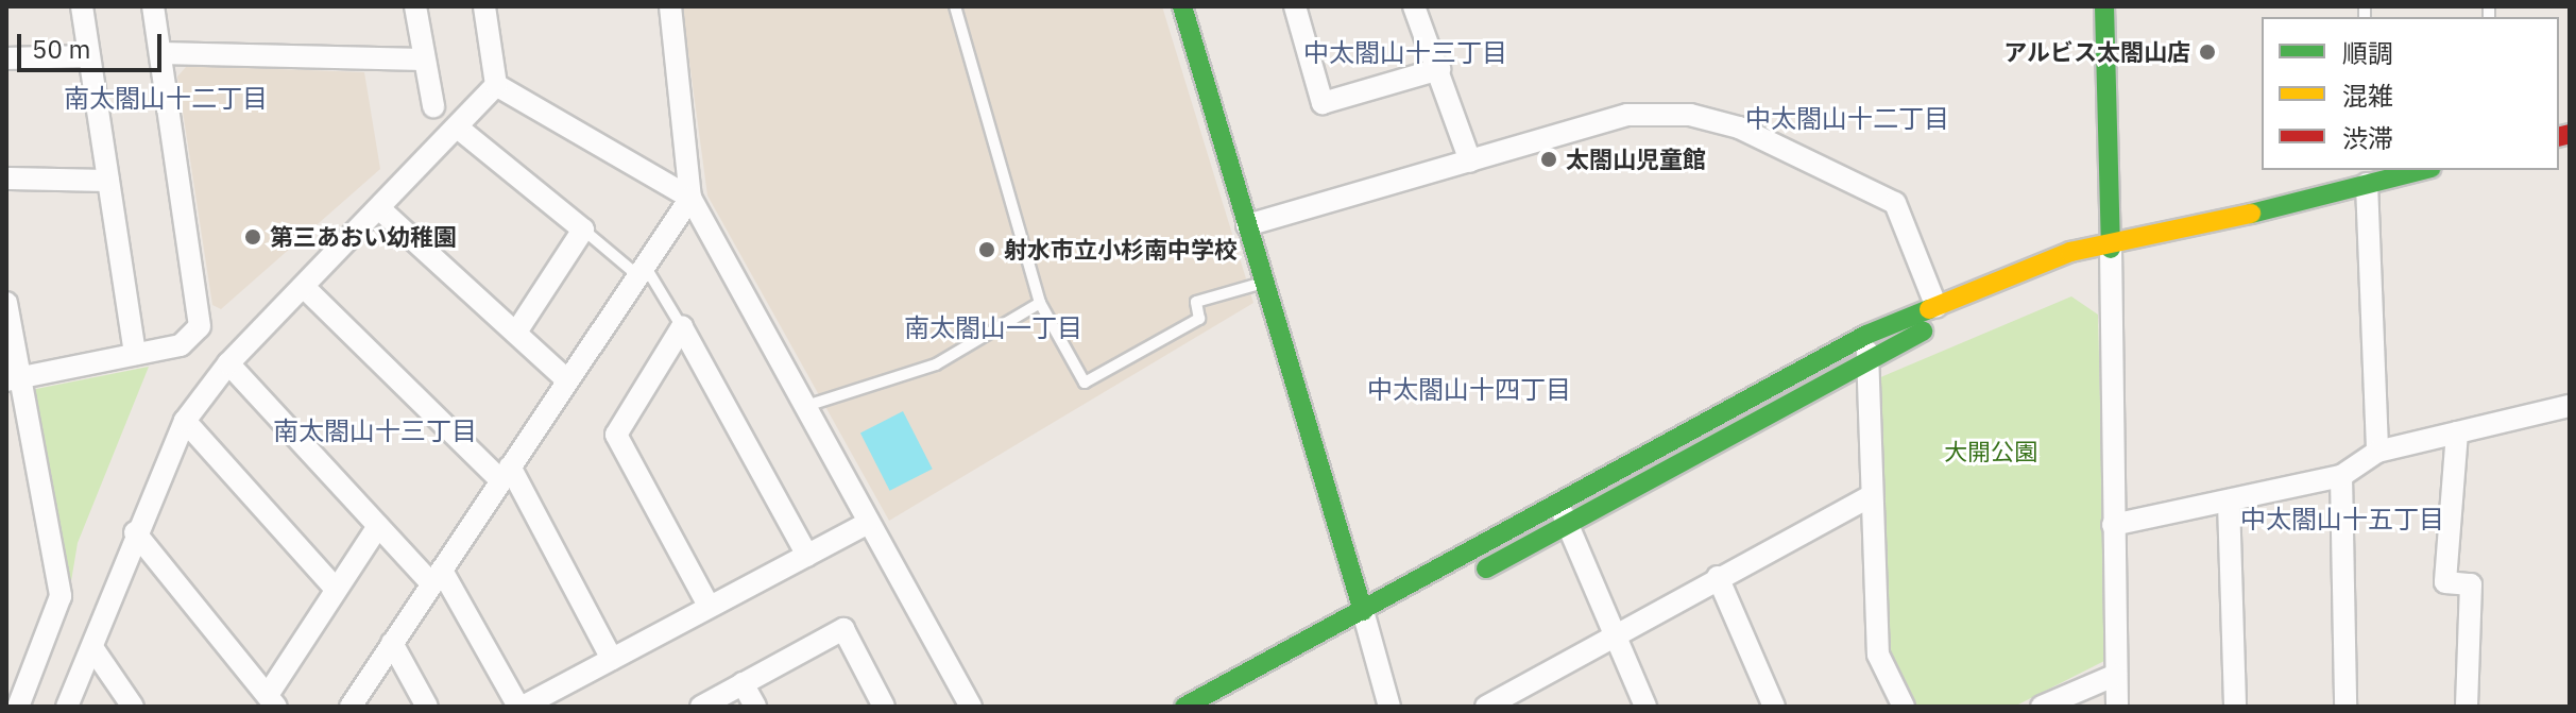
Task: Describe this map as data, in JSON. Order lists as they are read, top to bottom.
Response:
{
  "districts": [
    "中太閤山十三丁目",
    "南太閤山十二丁目",
    "中太閤山十二丁目",
    "南太閤山一丁目",
    "中太閤山十四丁目",
    "南太閤山十三丁目",
    "中太閤山十五丁目"
  ],
  "parks": ["大開公園"],
  "places": [
    "アルビス太閤山店",
    "太閤山児童館",
    "第三あおい幼稚園",
    "射水市立小杉南中学校"
  ],
  "legend": ["順調", "混雑", "渋滞"],
  "scale_bar": "50 m"
}
